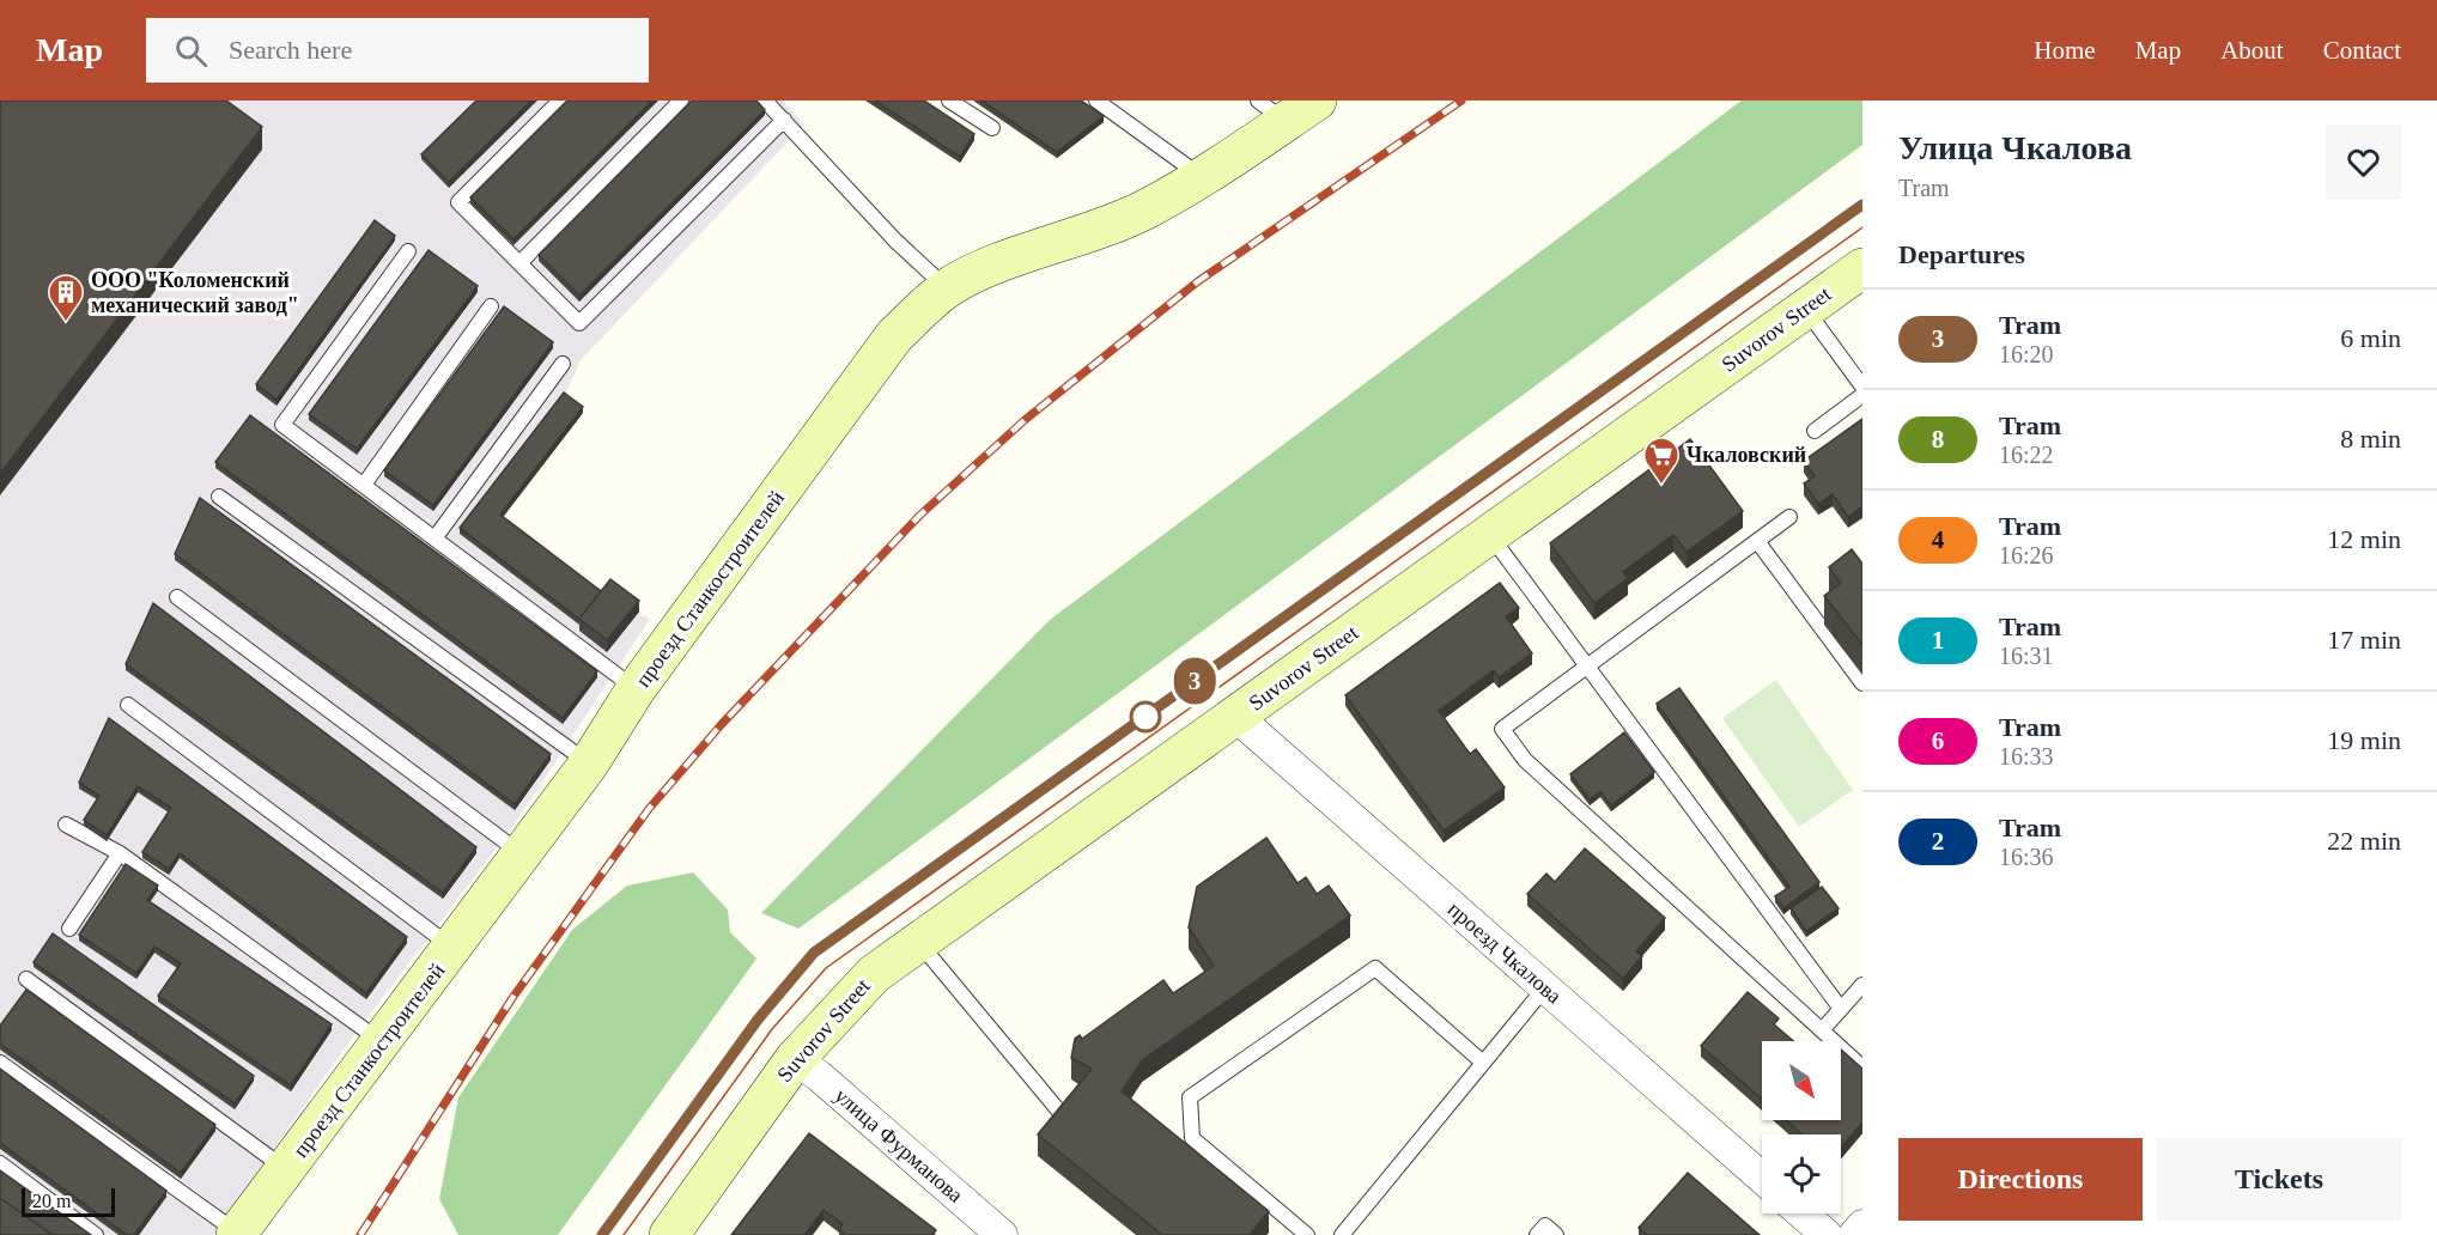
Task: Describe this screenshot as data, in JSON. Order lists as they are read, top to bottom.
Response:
{
  "streets": {
    "main road": ["Suvorov Street", "проезд Станкостроителей"],
    "street": ["проезд Чкалова", "улица Фурманова"]
  },
  "crossings": [
    ["Suvorov Street", "проезд Чкалова"],
    ["Suvorov Street", "улица Фурманова"]
  ],
  "places": {
    "building": ["ООО \"Коломенский механический завод\""],
    "supermarket": ["Чкаловский"]
  },
  "lines": ["tram line 3"],
  "scale_bar": "20 m",
  "north": "bottom right",
  "page": {
    "header": "Map",
    "search": "Search here",
    "nav": [
      "Home",
      "Map",
      "About",
      "Contact"
    ],
    "on_map": "3",
    "heading": [
      ["Улица Чкалова", "Tram"],
      "Departures"
    ],
    "list": [
      {
        "mark": "3",
        "name": "Tram",
        "note": "16:20",
        "value": "6 min"
      },
      {
        "mark": "8",
        "name": "Tram",
        "note": "16:22",
        "value": "8 min"
      },
      {
        "mark": "4",
        "name": "Tram",
        "note": "16:26",
        "value": "12 min"
      },
      {
        "mark": "1",
        "name": "Tram",
        "note": "16:31",
        "value": "17 min"
      },
      {
        "mark": "6",
        "name": "Tram",
        "note": "16:33",
        "value": "19 min"
      },
      {
        "mark": "2",
        "name": "Tram",
        "note": "16:36",
        "value": "22 min"
      }
    ],
    "buttons": ["Directions", "Tickets"],
    "scale": "20 m"
  }
}
